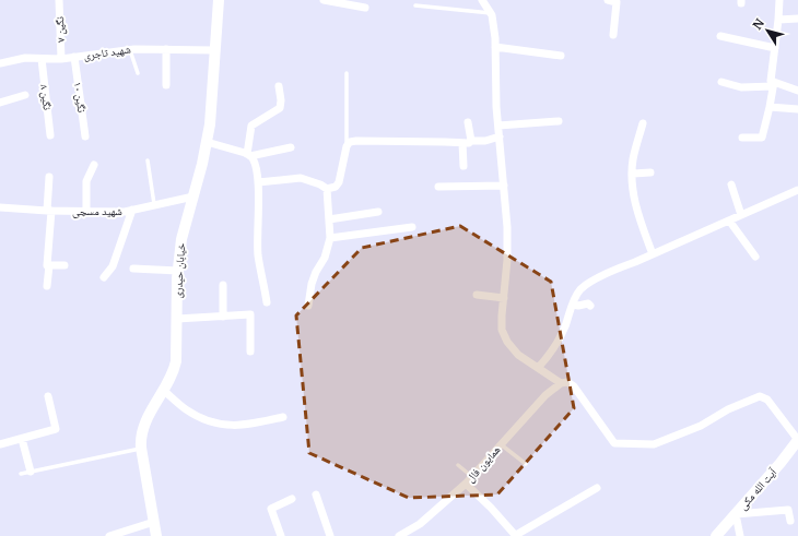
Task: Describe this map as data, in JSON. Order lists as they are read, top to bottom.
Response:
{
  "streets": {
    "street": [
      "نگین ۷",
      "شهید تاجری",
      "نگین ۸",
      "نگین ۱۰",
      "شهید مسچی",
      "خیابان حیدری",
      "همایون فال",
      "آیت الله مکی"
    ]
  },
  "crossings": [
    ["نگین ۷", "شهید تاجری"],
    ["شهید تاجری", "نگین ۸"],
    ["شهید تاجری", "نگین ۱۰"],
    ["شهید تاجری", "خیابان حیدری"],
    ["شهید مسچی", "خیابان حیدری"]
  ],
  "north": "top left"
}
